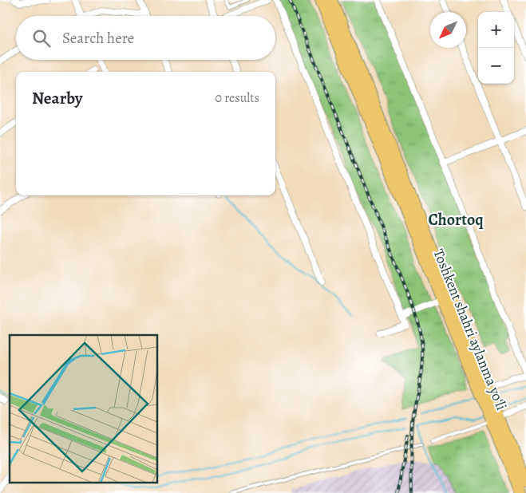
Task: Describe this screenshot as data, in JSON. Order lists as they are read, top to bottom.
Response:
{
  "streets": {
    "highway": ["Toshkent shahri aylanma yoʻli"]
  },
  "districts": ["Chortoq"],
  "north": "bottom left",
  "page": {
    "map_buttons": ["+", "−"],
    "search": "Search here",
    "heading": ["Nearby", "0 results"]
  }
}
